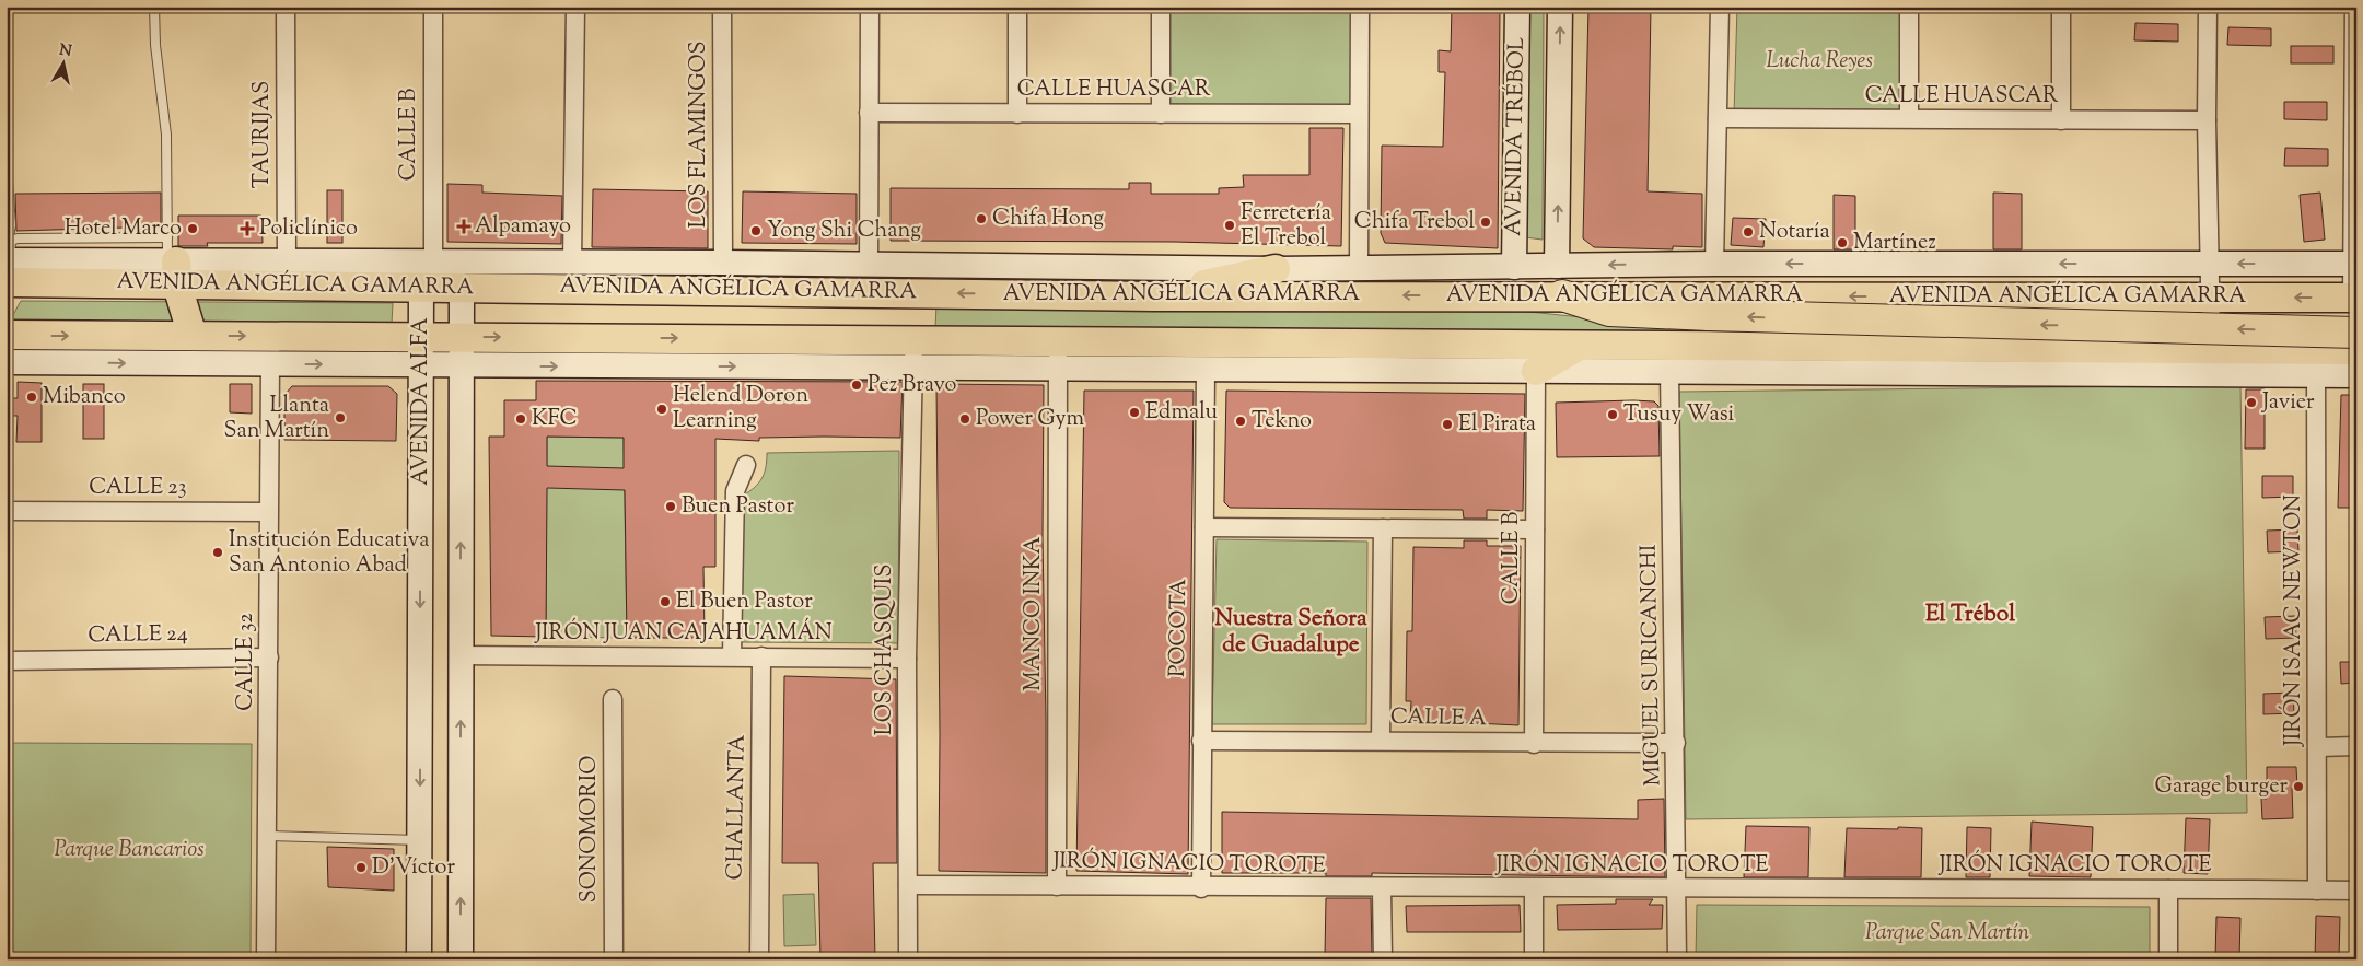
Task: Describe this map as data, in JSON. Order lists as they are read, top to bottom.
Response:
{
  "streets": {
    "main road": ["AVENIDA TRÉBOL", "AVENIDA ANGÉLICA GAMARRA", "AVENIDA ALFA"],
    "street": [
      "CALLE HUASCAR",
      "TAURIJAS",
      "CALLE B",
      "LOS FLAMINGOS",
      "CALLE 23",
      "MANCO INKA",
      "JIRÓN ISAAC NEWTON",
      "POCOTA",
      "JIRÓN JUAN CAJAHUAMÁN",
      "CALLE 24",
      "LOS CHASQUIS",
      "CALLE 32",
      "MIGUEL SURICANCHI",
      "CALLE A",
      "CHALLANTA",
      "SONOMORIO",
      "JIRÓN IGNACIO TOROTE"
    ]
  },
  "crossings": [
    ["TAURIJAS", "AVENIDA ANGÉLICA GAMARRA"],
    ["CALLE B", "AVENIDA ANGÉLICA GAMARRA"],
    ["CALLE B", "AVENIDA ALFA"],
    ["CALLE B", "CALLE A"],
    ["LOS FLAMINGOS", "AVENIDA ANGÉLICA GAMARRA"],
    ["AVENIDA TRÉBOL", "AVENIDA ANGÉLICA GAMARRA"],
    ["AVENIDA ANGÉLICA GAMARRA", "AVENIDA ALFA"],
    ["AVENIDA ALFA", "JIRÓN JUAN CAJAHUAMÁN"],
    ["CALLE 23", "CALLE 32"],
    ["MANCO INKA", "JIRÓN IGNACIO TOROTE"],
    ["JIRÓN ISAAC NEWTON", "JIRÓN IGNACIO TOROTE"],
    ["POCOTA", "CALLE A"],
    ["POCOTA", "JIRÓN IGNACIO TOROTE"],
    ["JIRÓN JUAN CAJAHUAMÁN", "LOS CHASQUIS"],
    ["JIRÓN JUAN CAJAHUAMÁN", "CHALLANTA"],
    ["CALLE 24", "CALLE 32"],
    ["LOS CHASQUIS", "JIRÓN IGNACIO TOROTE"],
    ["MIGUEL SURICANCHI", "CALLE A"],
    ["MIGUEL SURICANCHI", "JIRÓN IGNACIO TOROTE"]
  ],
  "districts": ["El Trébol", "Nuestra Señora de Guadalupe"],
  "parks": ["Lucha Reyes", "Parque Bancarios", "Parque San Martín"],
  "places": {
    "other": [
      "Chifa Hong",
      "Chifa Trebol",
      "Ferretería El Trebol",
      "Hotel Marco",
      "Yong Shi Chang",
      "Notaría",
      "Martínez",
      "Pez Bravo",
      "Mibanco",
      "Javier",
      "Helend Doron Learning",
      "Edmalu",
      "Tusuy Wasi",
      "Llanta San Martín",
      "KFC",
      "Power Gym",
      "Tekno",
      "El Pirata",
      "Buen Pastor",
      "Institución Educativa San Antonio Abad",
      "El Buen Pastor",
      "Garage burger",
      "D'Víctor"
    ],
    "health": ["Alpamayo", "Policlínico"]
  },
  "north": "top"
}
